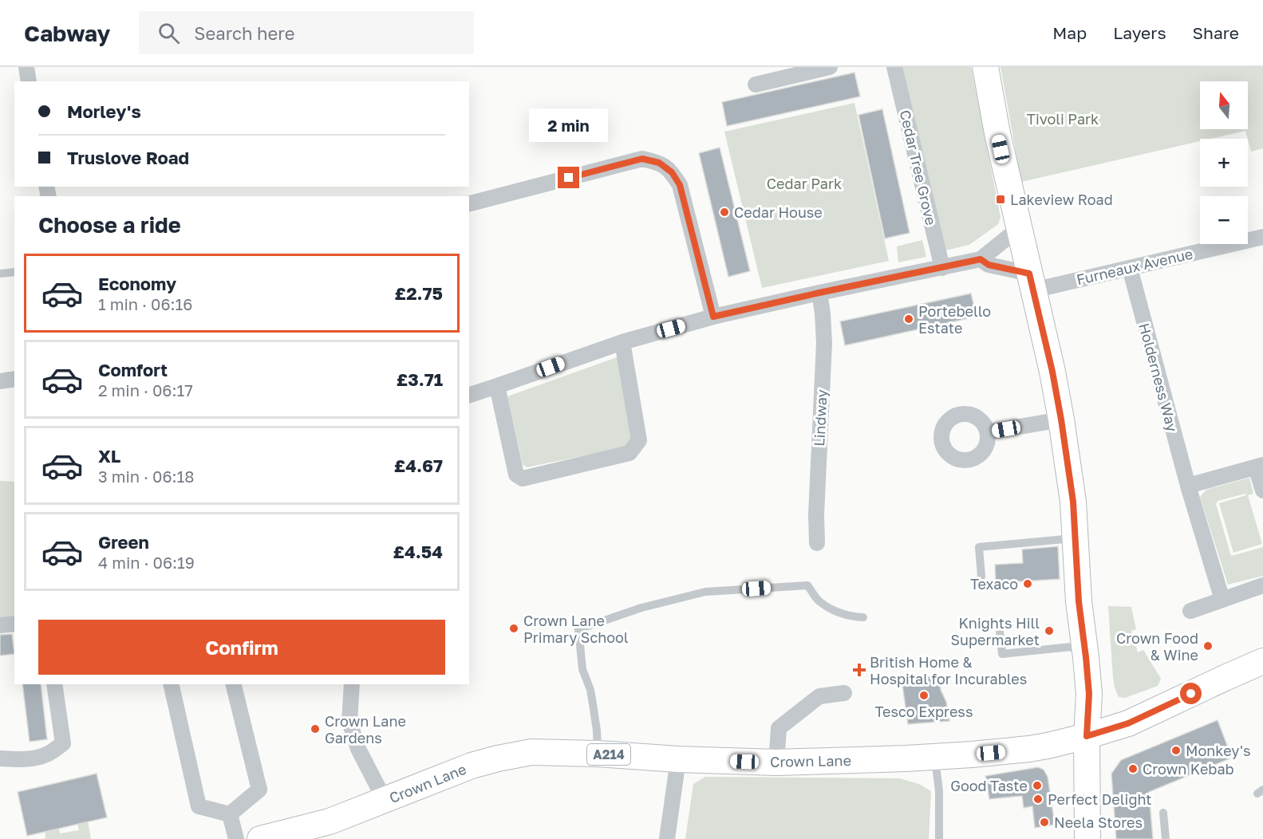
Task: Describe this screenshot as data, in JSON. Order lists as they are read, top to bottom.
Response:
{
  "streets": {
    "main road": ["A214", "Crown Lane"],
    "street": [
      "Cedar Tree Grove",
      "Furneaux Avenue",
      "Holderness Way",
      "Lindway"
    ]
  },
  "crossings": [
    ["Furneaux Avenue", "Holderness Way"],
    ["A214", "Crown Lane"]
  ],
  "parks": ["Tivoli Park", "Cedar Park"],
  "places": {
    "transit": ["Lakeview Road"],
    "other": [
      "Cedar House",
      "Portebello Estate",
      "Texaco",
      "Crown Lane Primary School",
      "Knights Hill Supermarket",
      "Crown Food & Wine",
      "Tesco Express",
      "Crown Lane Gardens",
      "Monkey's",
      "Crown Kebab",
      "Good Taste",
      "Perfect Delight",
      "Neela Stores"
    ],
    "health": ["British Home & Hospital for Incurables"]
  },
  "north": "top",
  "page": {
    "header": "Cabway",
    "search": "Search here",
    "nav": ["Map", "Layers", "Share"],
    "map_buttons": ["+", "−"],
    "banner": ["Morley's", "Truslove Road"],
    "bubble": "2 min",
    "heading": "Choose a ride",
    "list": [
      {
        "name": "Economy",
        "note": "1 min · 06:16",
        "value": "£2.75"
      },
      {
        "name": "Comfort",
        "note": "2 min · 06:17",
        "value": "£3.71"
      },
      {
        "name": "XL",
        "note": "3 min · 06:18",
        "value": "£4.67"
      },
      {
        "name": "Green",
        "note": "4 min · 06:19",
        "value": "£4.54"
      }
    ],
    "buttons": "Confirm"
  }
}
